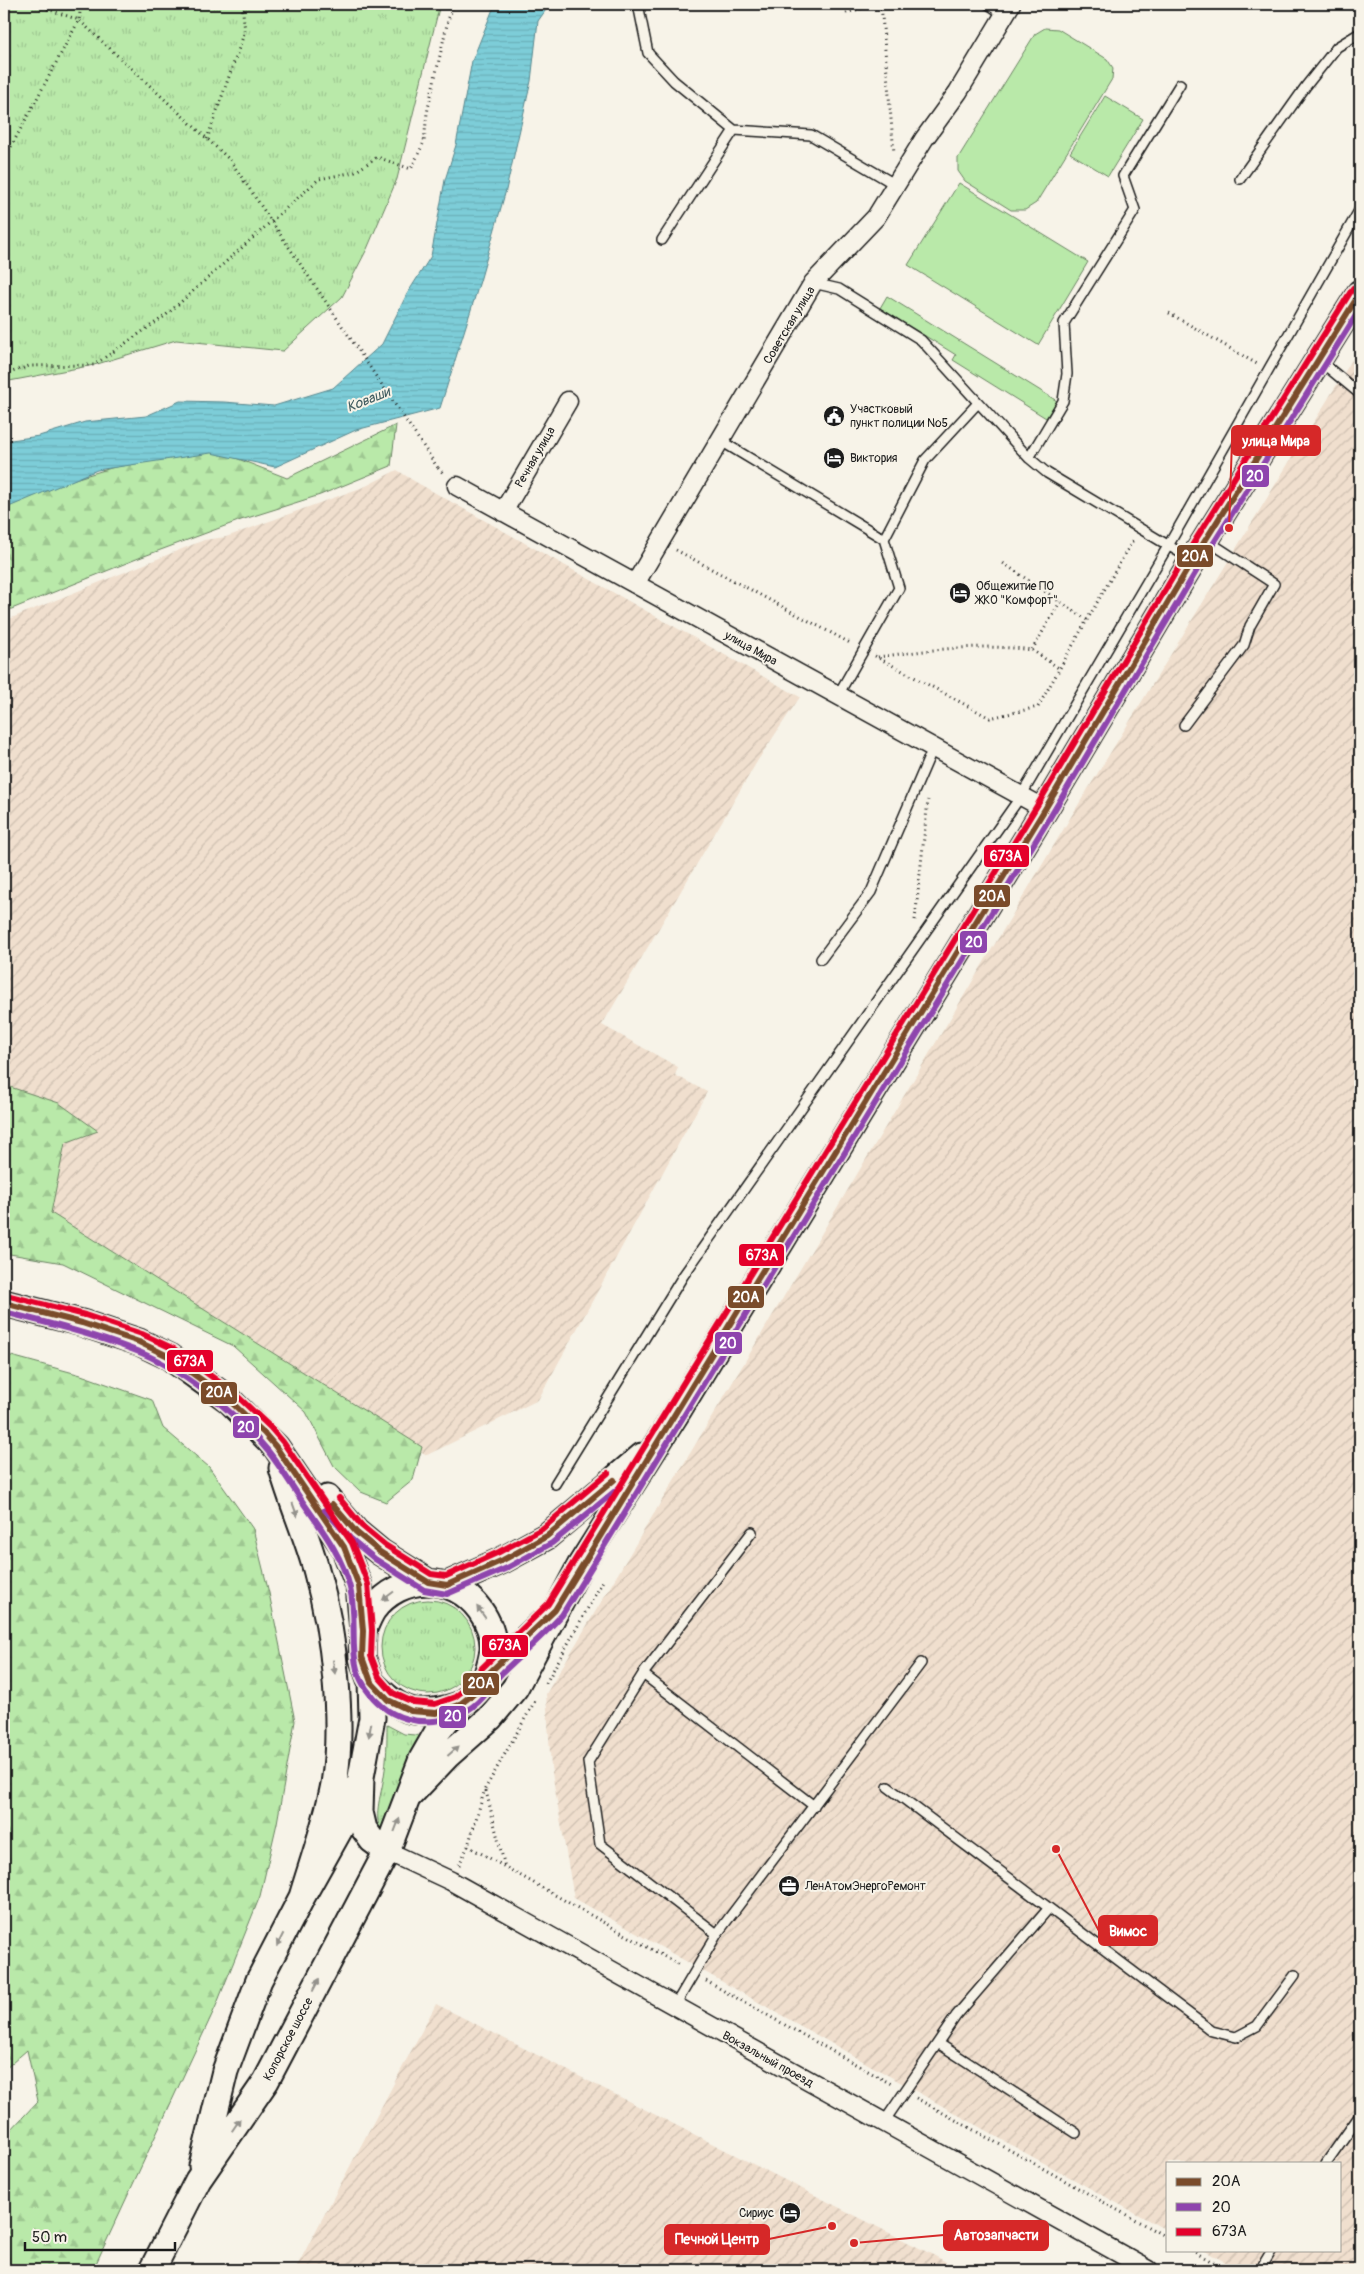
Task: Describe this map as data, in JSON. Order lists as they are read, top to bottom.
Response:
{
  "streets": {
    "main road": ["Копорское шоссе"],
    "street": [
      "Советская улица",
      "Речная улица",
      "улица Мира",
      "Вокзальный проезд"
    ]
  },
  "crossings": [
    ["Советская улица", "улица Мира"],
    ["Речная улица", "улица Мира"],
    ["Копорское шоссе", "Вокзальный проезд"]
  ],
  "water": ["Коваши"],
  "places": {
    "public building": ["Участковый пункт полиции №5"],
    "hotel": ["Виктория", "Общежитие ПО ЖКО \"Комфорт\"", "Сириус"],
    "other": [
      "улица Мира",
      "Вимос",
      "Печной Центр",
      "Автозапчасти"
    ],
    "office": ["ЛенАтомЭнергоРемонт"]
  },
  "lines": ["transit line 673А", "transit line 20А", "transit line 20"],
  "legend": ["20А", "20", "673А"],
  "scale_bar": "50 m"
}
